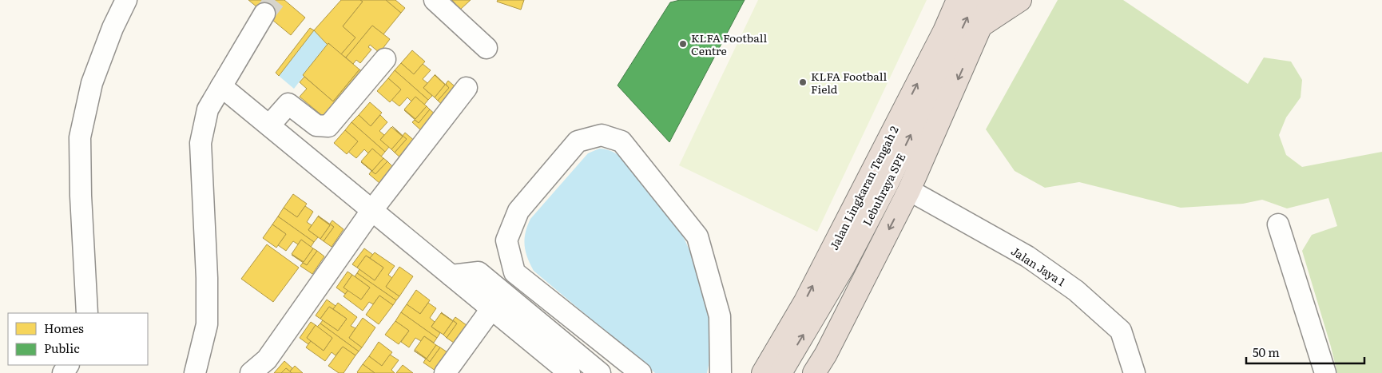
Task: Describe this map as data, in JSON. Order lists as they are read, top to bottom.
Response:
{
  "streets": {
    "highway": ["Jalan Lingkaran Tengah 2", "Lebuhraya SPE"],
    "street": ["Jalan Jaya 1"]
  },
  "places": ["KLFA Football Centre", "KLFA Football Field"],
  "legend": ["Homes", "Public"],
  "scale_bar": "50 m"
}
